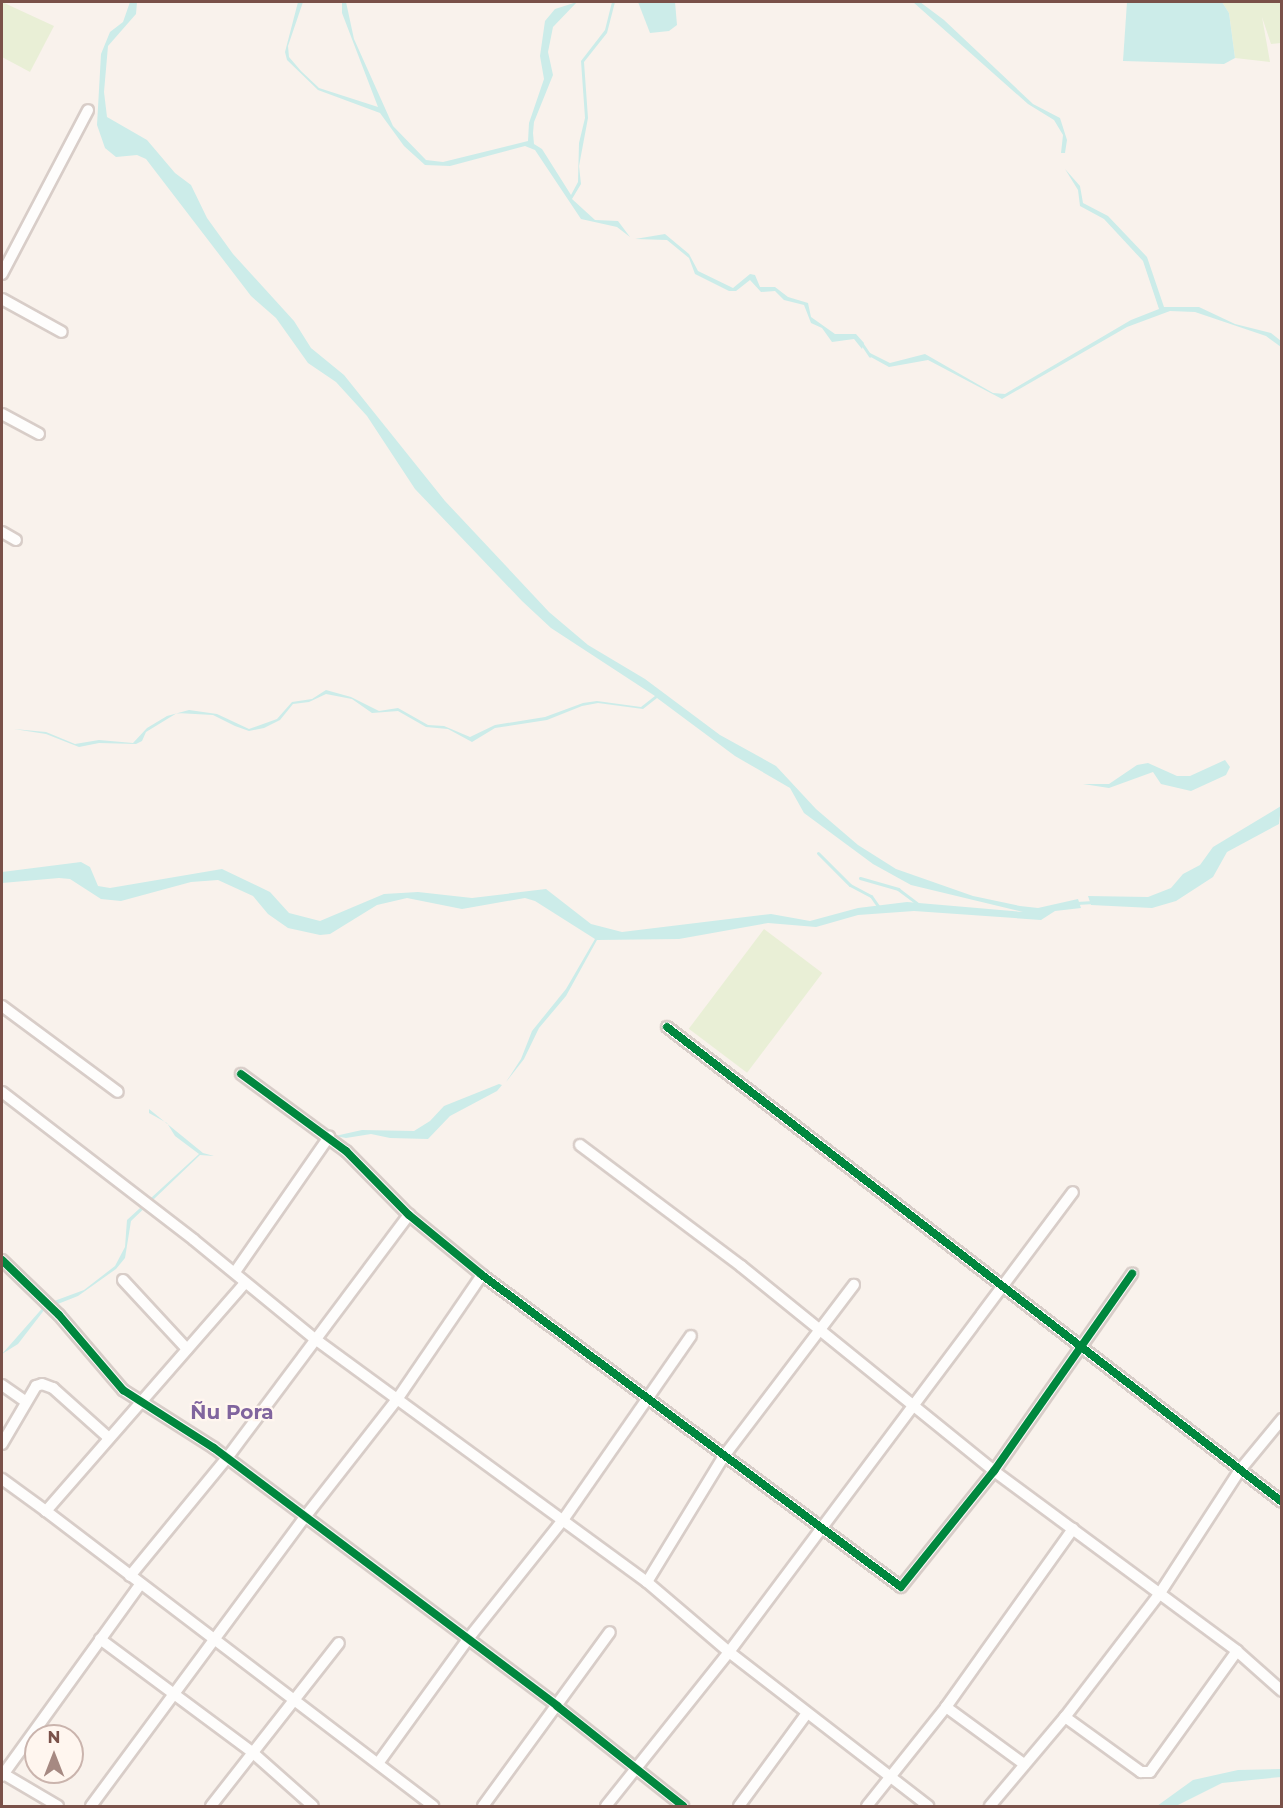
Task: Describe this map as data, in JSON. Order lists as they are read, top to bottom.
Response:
{
  "districts": ["Ñu Pora"],
  "north": "top"
}
